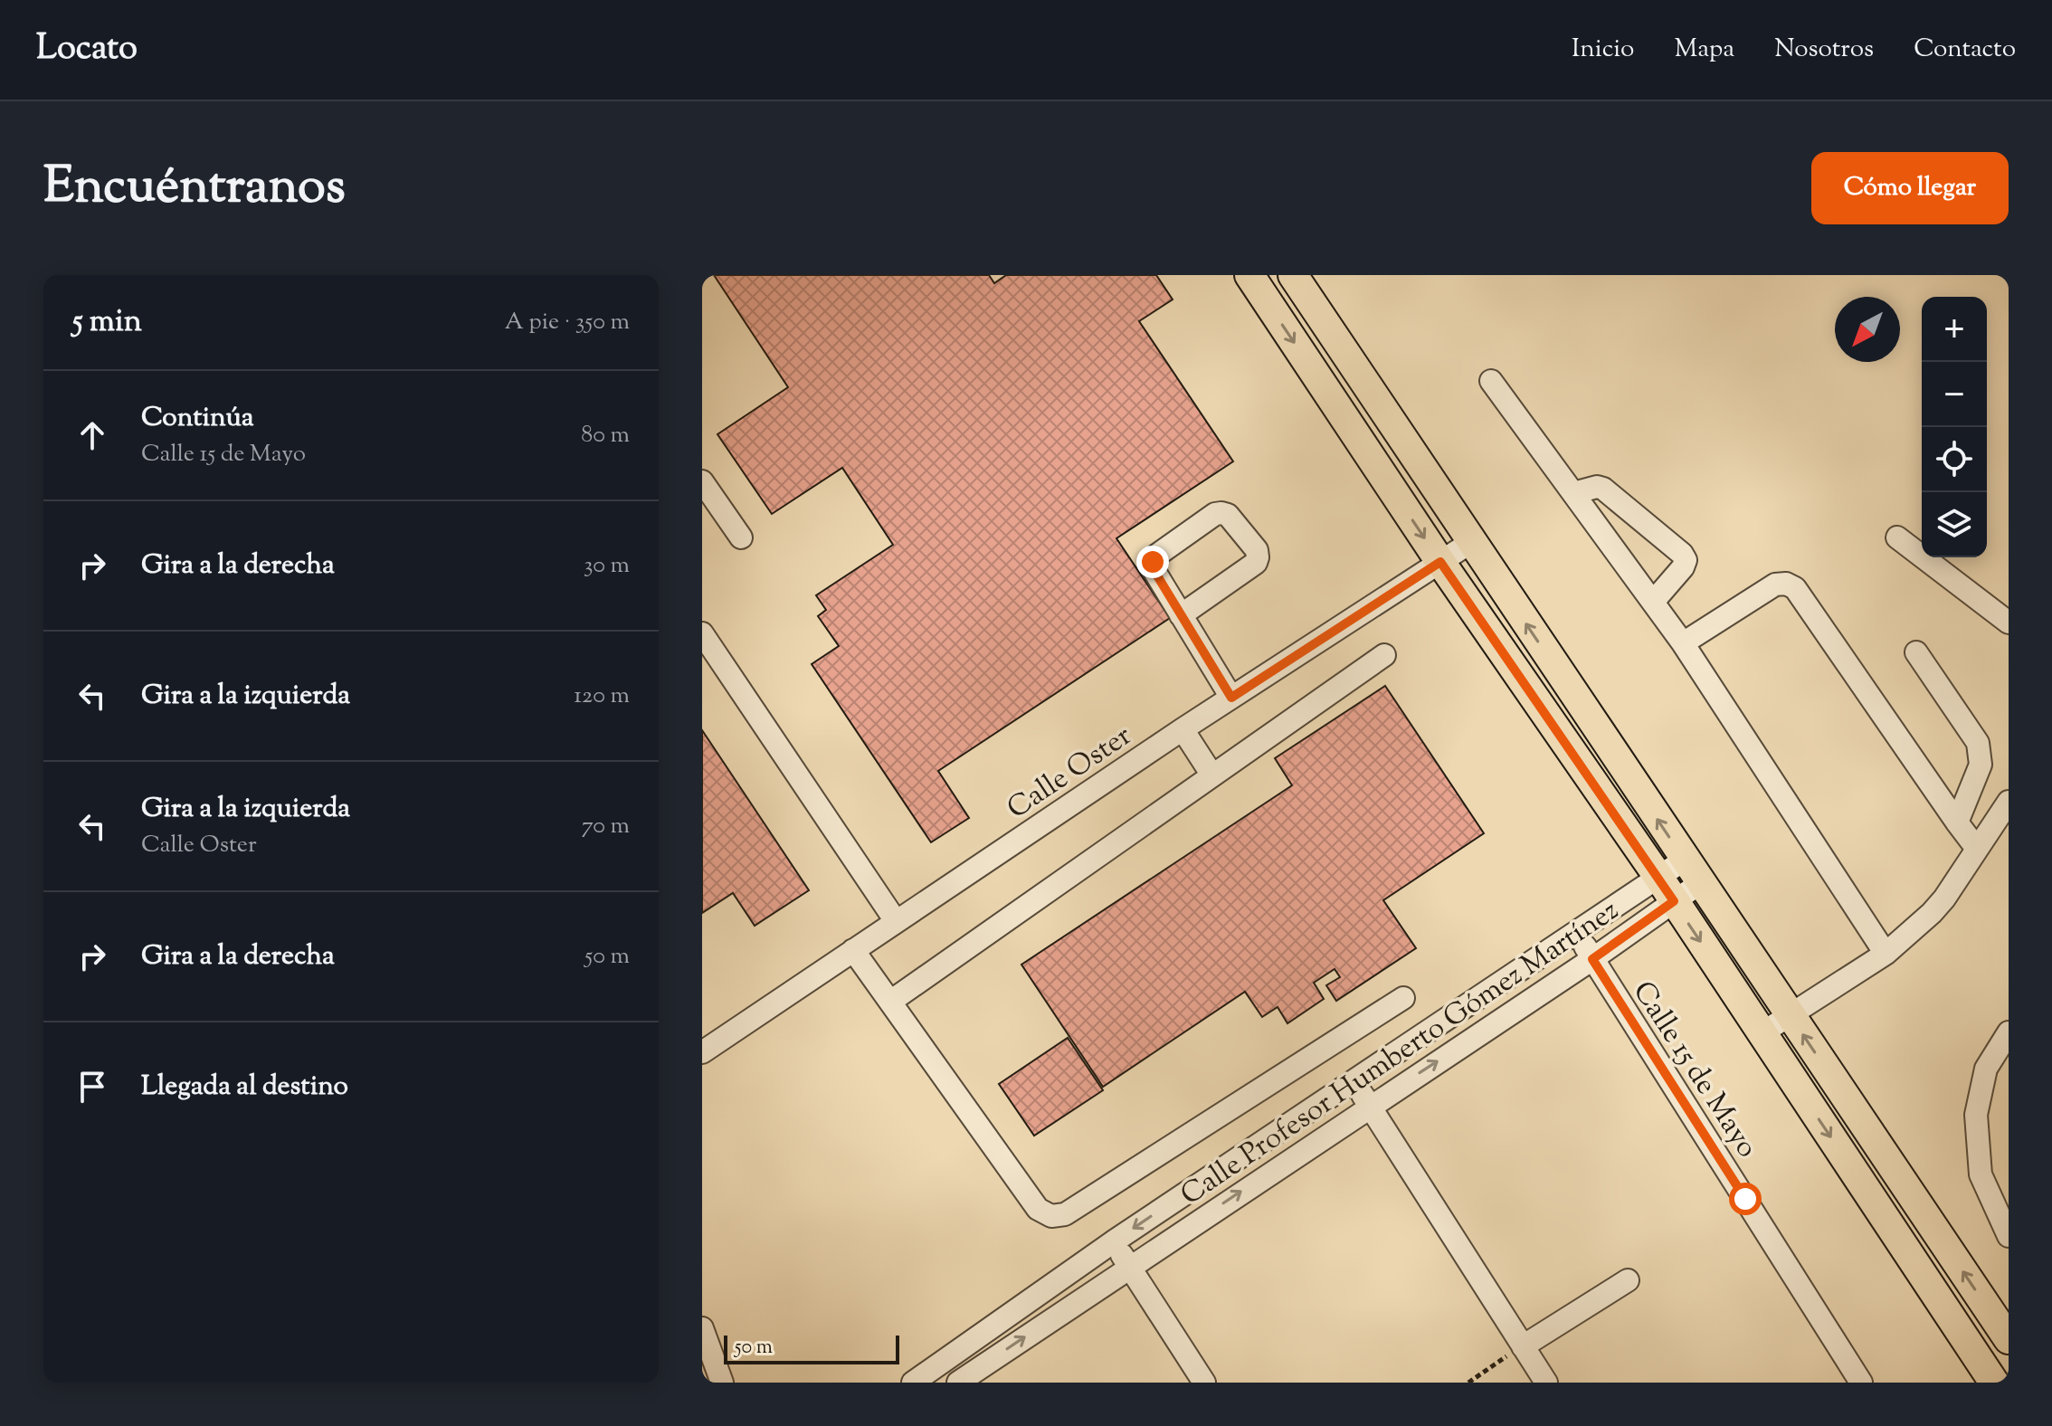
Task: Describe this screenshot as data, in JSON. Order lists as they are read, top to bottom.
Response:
{
  "streets": {
    "street": ["Calle Oster", "Calle Profesor Humberto Gómez Martínez", "Calle 15 de Mayo"]
  },
  "crossings": [
    ["Calle Profesor Humberto Gómez Martínez", "Calle 15 de Mayo"]
  ],
  "scale_bar": "50 m",
  "north": "bottom left",
  "page": {
    "header": "Locato",
    "nav": [
      "Inicio",
      "Mapa",
      "Nosotros",
      "Contacto"
    ],
    "title": "Encuéntranos",
    "buttons": "Cómo llegar",
    "heading": ["5 min", "A pie · 350 m"],
    "map_buttons": ["+", "−"],
    "list": [
      ["Continúa", "Calle 15 de Mayo", "80 m"],
      ["Gira a la derecha", "30 m"],
      ["Gira a la izquierda", "120 m"],
      ["Gira a la izquierda", "Calle Oster", "70 m"],
      ["Gira a la derecha", "50 m"],
      "Llegada al destino"
    ],
    "scale": "50 m"
  }
}
